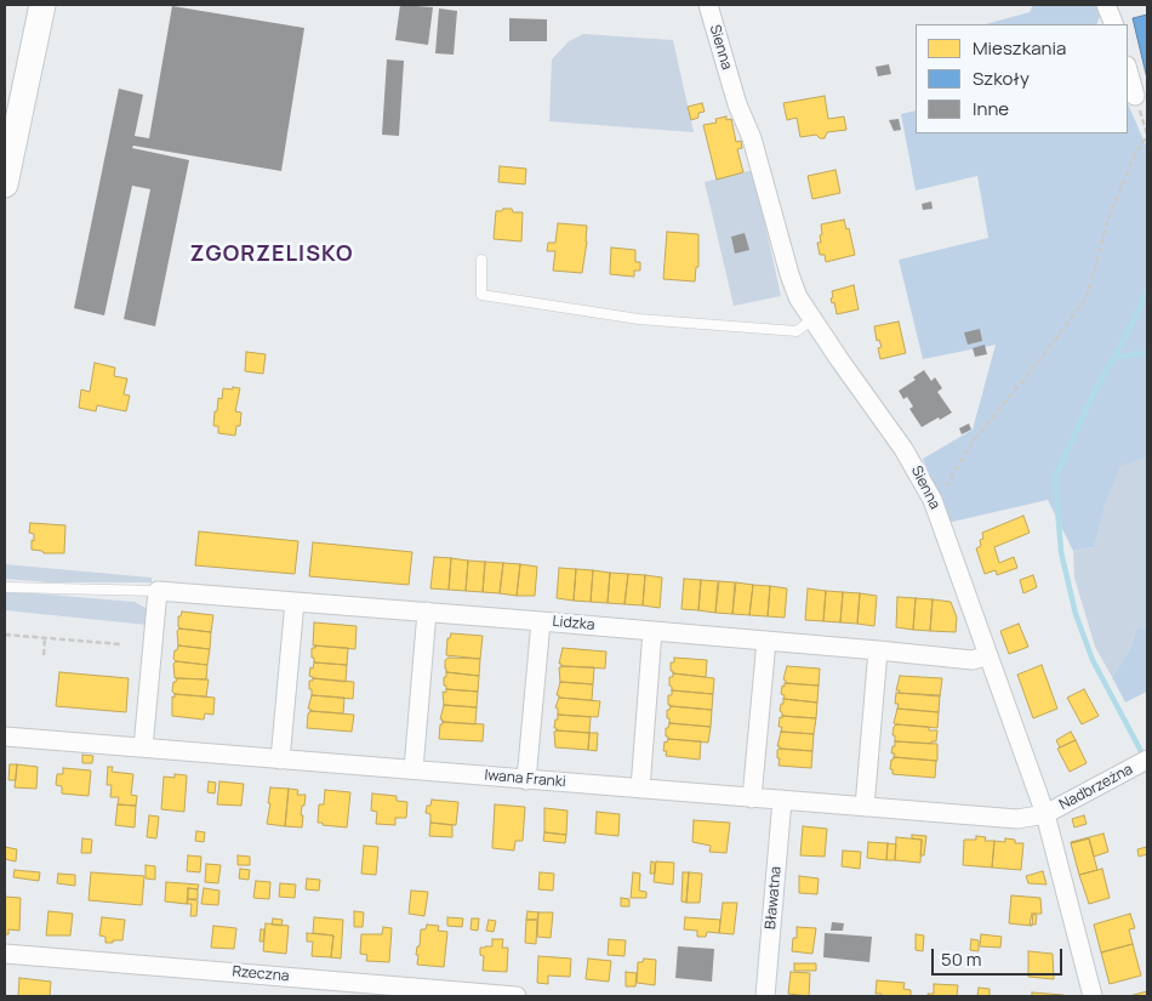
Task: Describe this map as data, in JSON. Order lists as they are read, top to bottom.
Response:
{
  "streets": {
    "street": [
      "Sienna",
      "Lidzka",
      "Iwana Franki",
      "Nadbrzeżna",
      "Bławatna",
      "Rzeczna"
    ]
  },
  "crossings": [
    ["Sienna", "Lidzka"],
    ["Sienna", "Iwana Franki"],
    ["Sienna", "Nadbrzeżna"],
    ["Iwana Franki", "Nadbrzeżna"],
    ["Iwana Franki", "Bławatna"]
  ],
  "districts": ["ZGORZELISKO"],
  "legend": ["Mieszkania", "Szkoły", "Inne"],
  "scale_bar": "50 m"
}
